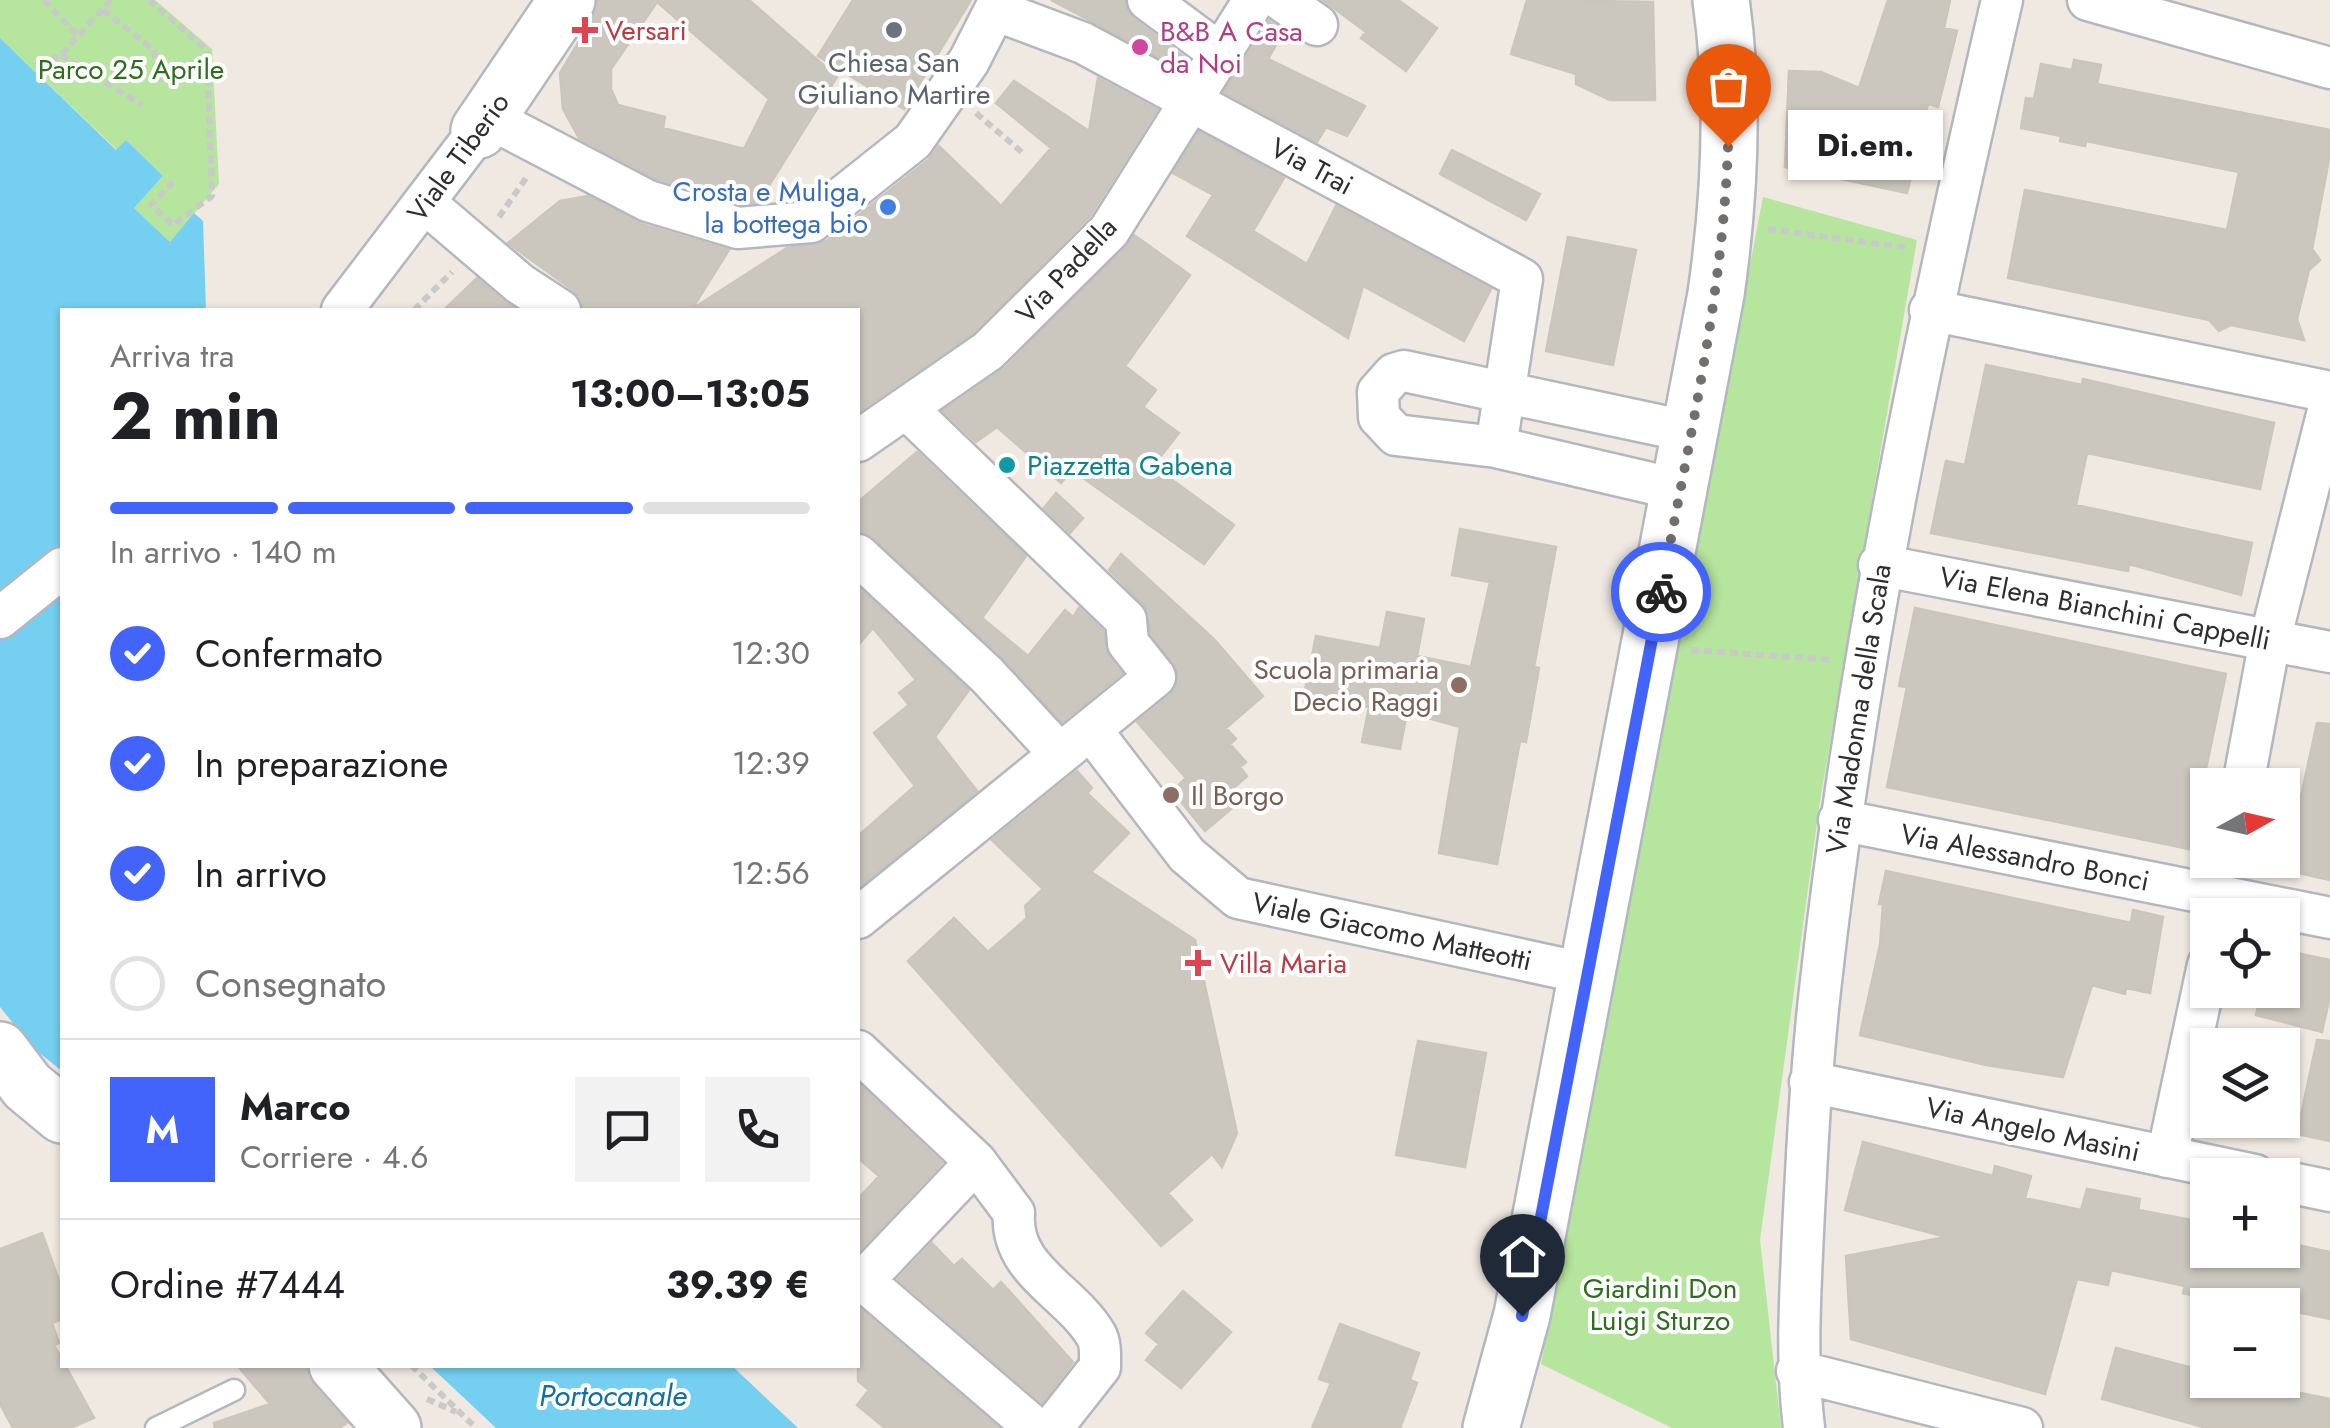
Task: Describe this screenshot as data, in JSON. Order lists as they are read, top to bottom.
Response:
{
  "streets": {
    "main road": ["Viale Tiberio"],
    "street": [
      "Via Trai",
      "Via Padella",
      "Via Elena Bianchini Cappelli",
      "Via Madonna della Scala",
      "Via Alessandro Bonci",
      "Viale Giacomo Matteotti",
      "Via Angelo Masini"
    ]
  },
  "crossings": [
    ["Via Trai", "Via Padella"],
    ["Via Elena Bianchini Cappelli", "Via Madonna della Scala"],
    ["Via Madonna della Scala", "Via Alessandro Bonci"],
    ["Via Madonna della Scala", "Via Angelo Masini"]
  ],
  "water": ["Portocanale"],
  "parks": ["Parco 25 Aprile", "Giardini Don Luigi Sturzo"],
  "places": {
    "health": ["Versari", "Villa Maria"],
    "other": [
      "Chiesa San Giuliano Martire",
      "B&B A Casa da Noi",
      "Di.em.",
      "Crosta e Muliga, la bottega bio",
      "Piazzetta Gabena",
      "Scuola primaria Decio Raggi",
      "Il Borgo"
    ]
  },
  "north": "right",
  "page": {
    "bubble": "Di.em.",
    "heading": ["2 min", "Arriva tra", "13:00–13:05"],
    "panel": [
      "Marco",
      "Corriere · 4.6",
      "Ordine #7444",
      "39.39 €"
    ],
    "bar": "In arrivo · 140 m",
    "list": [
      ["Confermato", "12:30"],
      ["In preparazione", "12:39"],
      ["In arrivo", "12:56"],
      "Consegnato"
    ],
    "map_buttons": ["+", "−"],
    "round": "M"
  }
}
